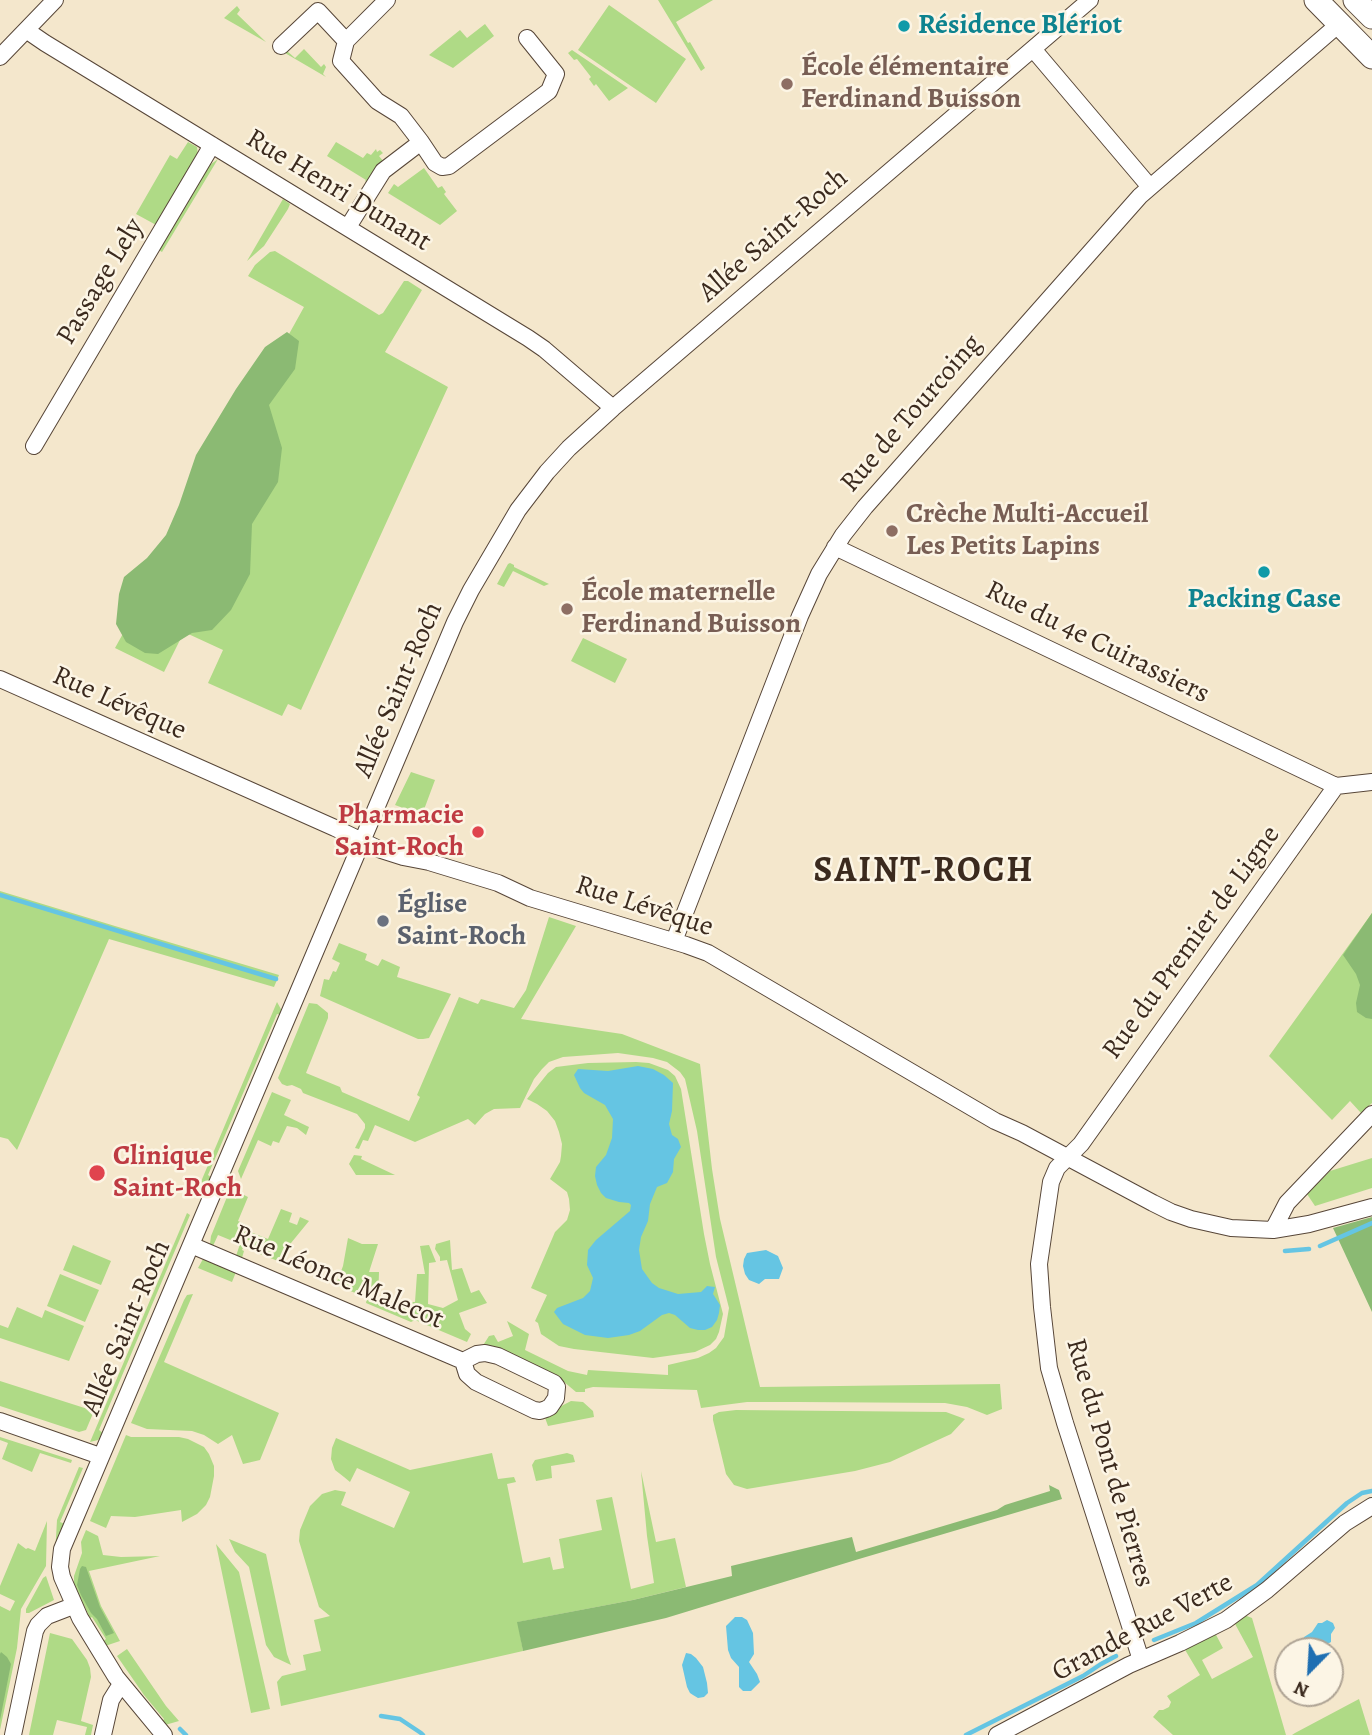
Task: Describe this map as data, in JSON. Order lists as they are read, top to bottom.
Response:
{
  "streets": {
    "street": [
      "Rue Henri Dunant",
      "Allée Saint-Roch",
      "Passage Lely",
      "Rue de Tourcoing",
      "Rue du 4e Cuirassiers",
      "Rue Lévêque",
      "Rue du Premier de Ligne",
      "Rue Léonce Malecot",
      "Rue du Pont de Pierres",
      "Grande Rue Verte"
    ]
  },
  "crossings": [
    ["Rue Henri Dunant", "Allée Saint-Roch"],
    ["Rue Henri Dunant", "Passage Lely"],
    ["Allée Saint-Roch", "Rue Lévêque"],
    ["Allée Saint-Roch", "Rue Léonce Malecot"],
    ["Rue de Tourcoing", "Rue du 4e Cuirassiers"],
    ["Rue de Tourcoing", "Rue Lévêque"],
    ["Rue du 4e Cuirassiers", "Rue du Premier de Ligne"],
    ["Rue Lévêque", "Rue du Premier de Ligne"],
    ["Rue Lévêque", "Rue du Pont de Pierres"],
    ["Rue du Premier de Ligne", "Rue du Pont de Pierres"],
    ["Rue du Pont de Pierres", "Grande Rue Verte"]
  ],
  "districts": ["SAINT-ROCH"],
  "places": [
    "Résidence Blériot",
    "École élémentaire Ferdinand Buisson",
    "Crèche Multi-Accueil Les Petits Lapins",
    "Packing Case",
    "École maternelle Ferdinand Buisson",
    "Pharmacie Saint-Roch",
    "Église Saint-Roch",
    "Clinique Saint-Roch"
  ],
  "north": "bottom left"
}
